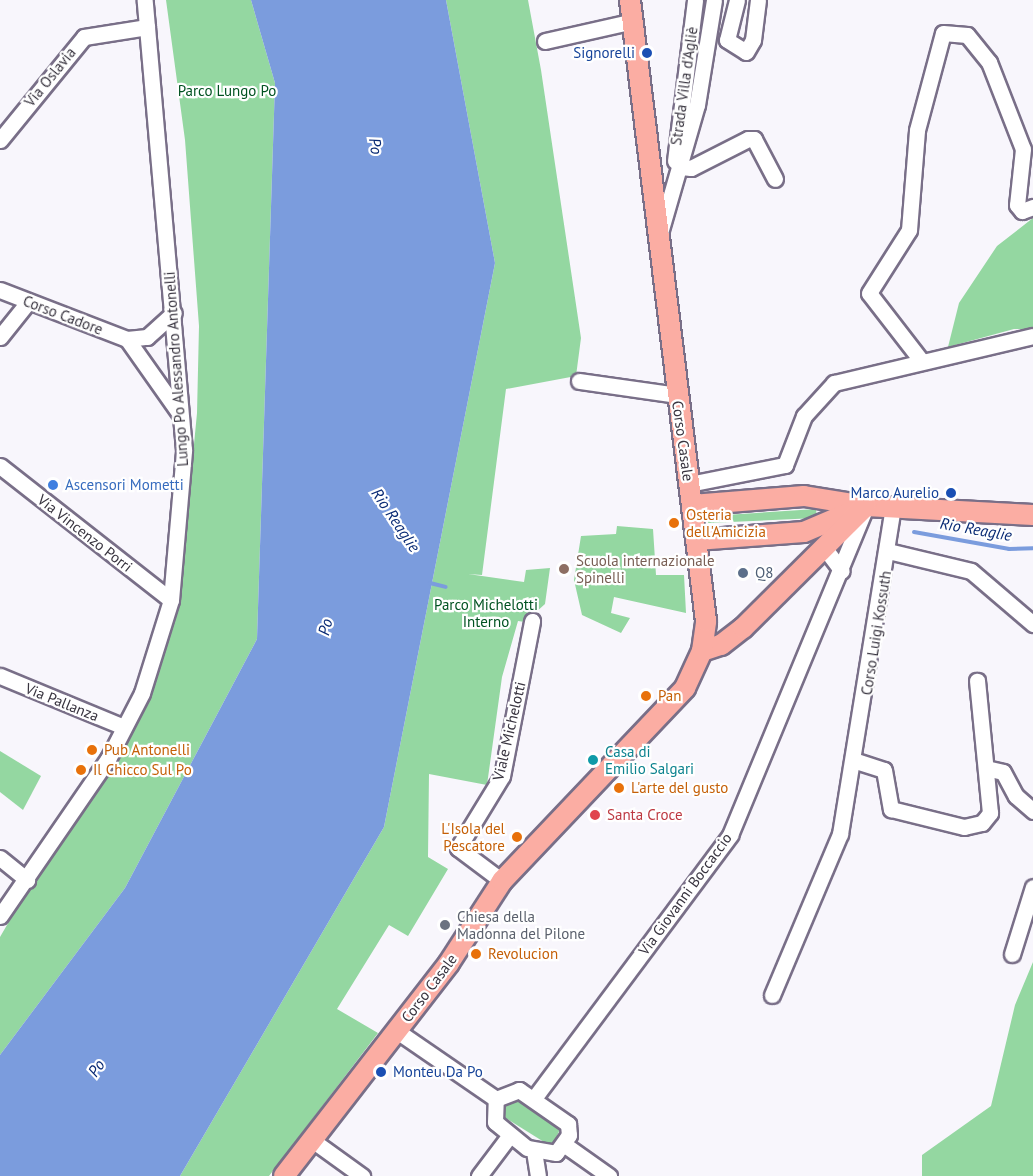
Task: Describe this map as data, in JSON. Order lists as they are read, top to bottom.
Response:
{
  "streets": {
    "main road": ["Corso Casale"],
    "street": [
      "Via Oslavia",
      "Strada Villa d'Agliè",
      "Corso Cadore",
      "Lungo Po Alessandro Antonelli",
      "Via Vincenzo Porri",
      "Corso Luigi Kossuth",
      "Via Pallanza",
      "Viale Michelotti",
      "Via Giovanni Boccaccio"
    ]
  },
  "crossings": [
    ["Via Oslavia", "Lungo Po Alessandro Antonelli"],
    ["Lungo Po Alessandro Antonelli", "Via Vincenzo Porri"],
    ["Lungo Po Alessandro Antonelli", "Via Pallanza"],
    ["Corso Casale", "Viale Michelotti"]
  ],
  "water": ["Po", "Rio Reaglie"],
  "parks": ["Parco Lungo Po", "Parco Michelotti Interno"],
  "places": [
    "Signorelli",
    "Ascensori Mometti",
    "Marco Aurelio",
    "Osteria dell'Amicizia",
    "Scuola internazionale Spinelli",
    "Q8",
    "Pan",
    "Pub Antonelli",
    "Casa di Emilio Salgari",
    "Il Chicco Sul Po",
    "L'arte del gusto",
    "Santa Croce",
    "L'Isola del Pescatore",
    "Chiesa della Madonna del Pilone",
    "Revolucion",
    "Monteu Da Po"
  ]
}
